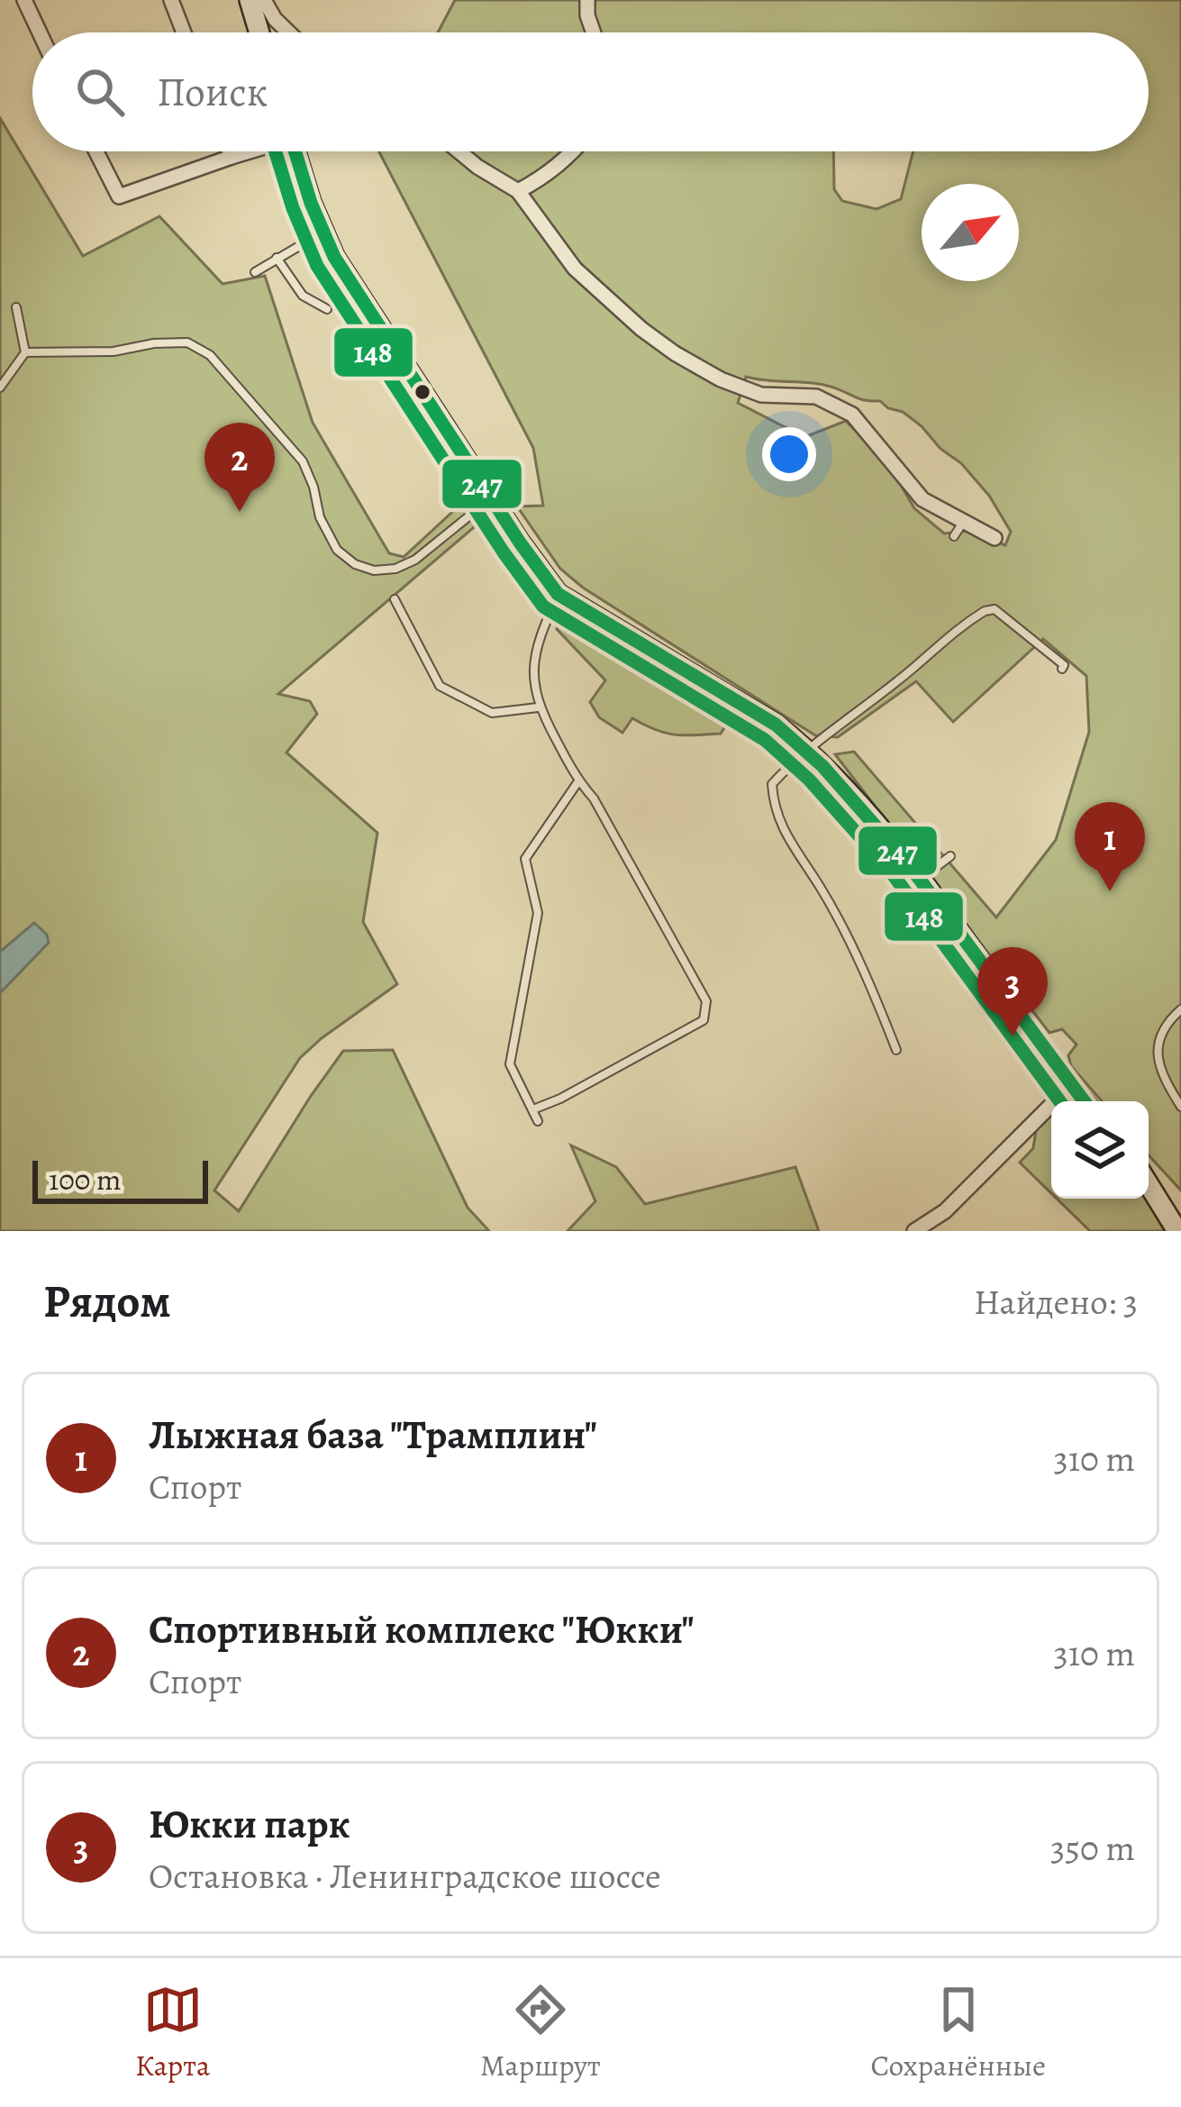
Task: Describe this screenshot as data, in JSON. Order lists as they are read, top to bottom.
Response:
{
  "lines": ["transit line 247", "transit line 148"],
  "scale_bar": "100 m",
  "north": "top right",
  "page": {
    "search": "Поиск",
    "pins": ["2", "1", "3"],
    "scale": "100 m",
    "heading": ["Рядом", "Найдено: 3"],
    "list": [
      {
        "mark": "1",
        "name": "Лыжная база \"Трамплин\"",
        "note": "Спорт",
        "value": "310 m"
      },
      {
        "mark": "2",
        "name": "Спортивный комплекс \"Юкки\"",
        "note": "Спорт",
        "value": "310 m"
      },
      {
        "mark": "3",
        "name": "Юкки парк",
        "note": "Остановка · Ленинградское шоссе",
        "value": "350 m"
      }
    ],
    "nav": ["Карта", "Маршрут", "Сохранённые"]
  }
}
